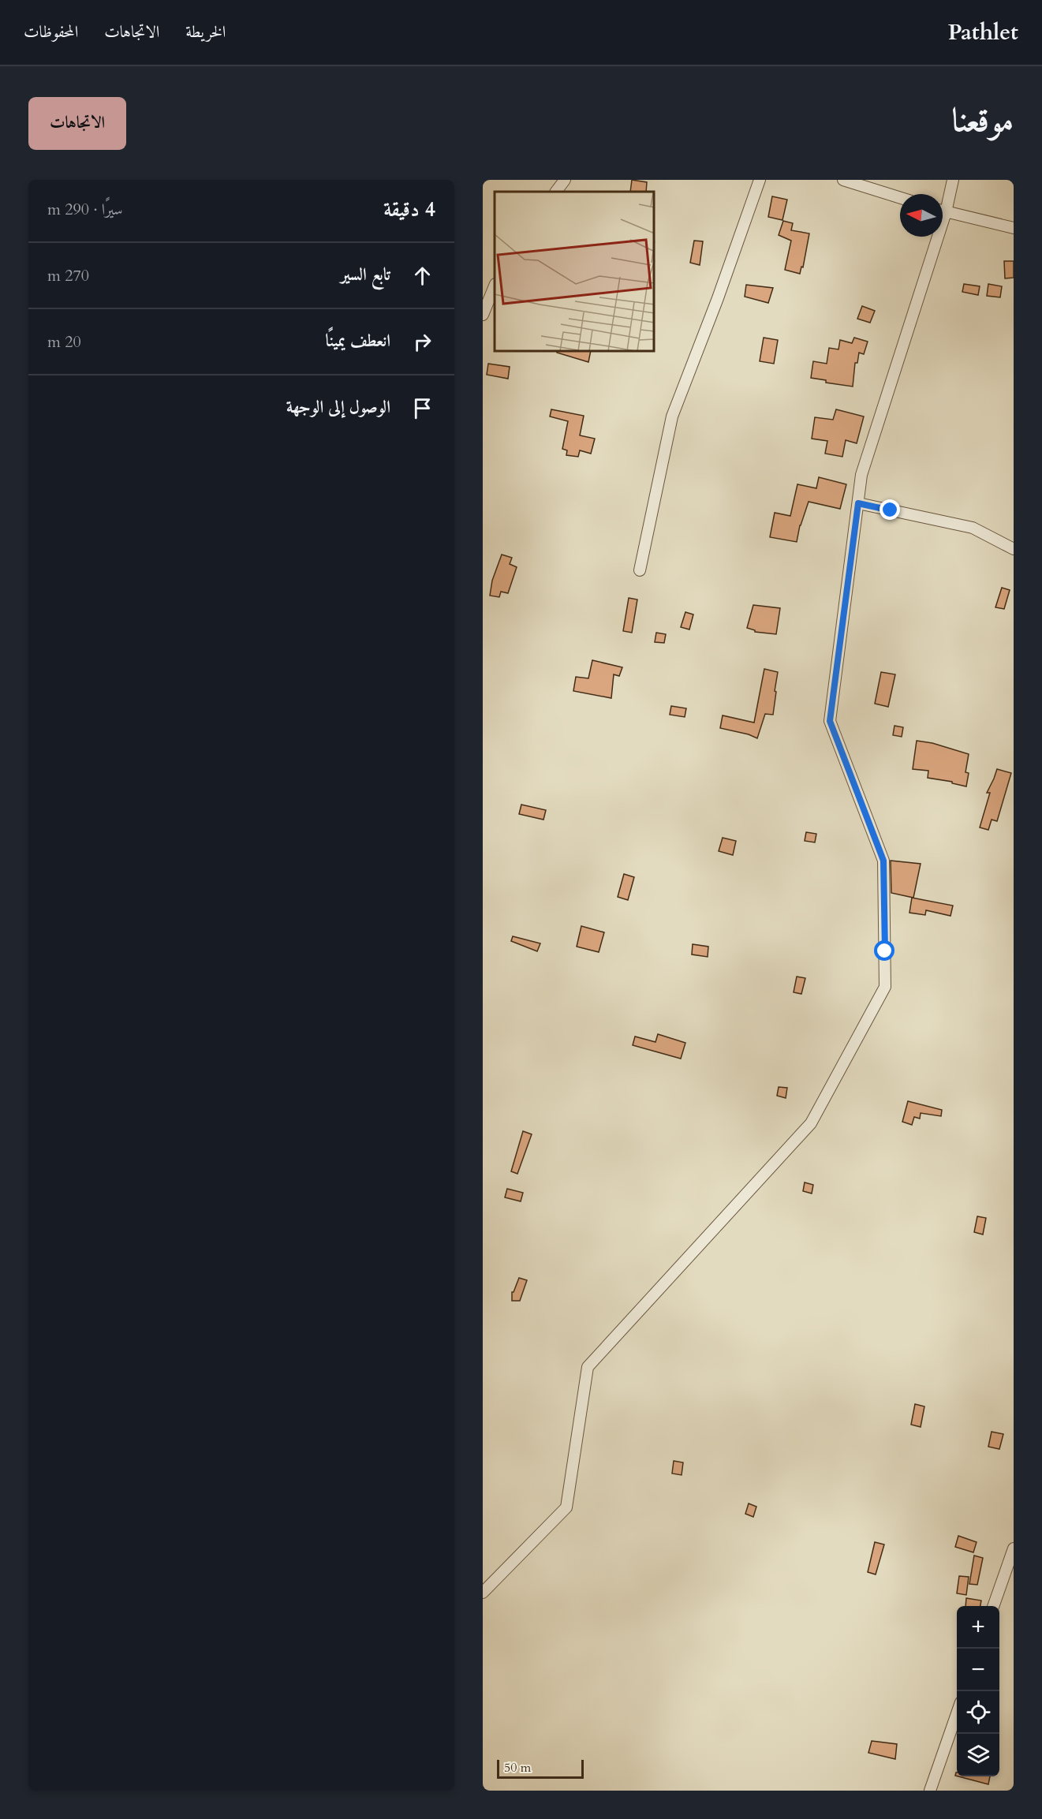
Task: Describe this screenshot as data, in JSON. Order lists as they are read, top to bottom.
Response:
{
  "scale_bar": "50 m",
  "north": "left",
  "page": {
    "header": "Pathlet",
    "nav": ["الخريطة", "الاتجاهات", "المحفوظات"],
    "title": "موقعنا",
    "buttons": "الاتجاهات",
    "heading": ["4 دقيقة", "سيرًا · 290 m"],
    "list": [
      ["تابع السير", "270 m"],
      ["انعطف يمينًا", "20 m"],
      "الوصول إلى الوجهة"
    ],
    "map_buttons": ["+", "−"],
    "scale": "50 m"
  }
}
